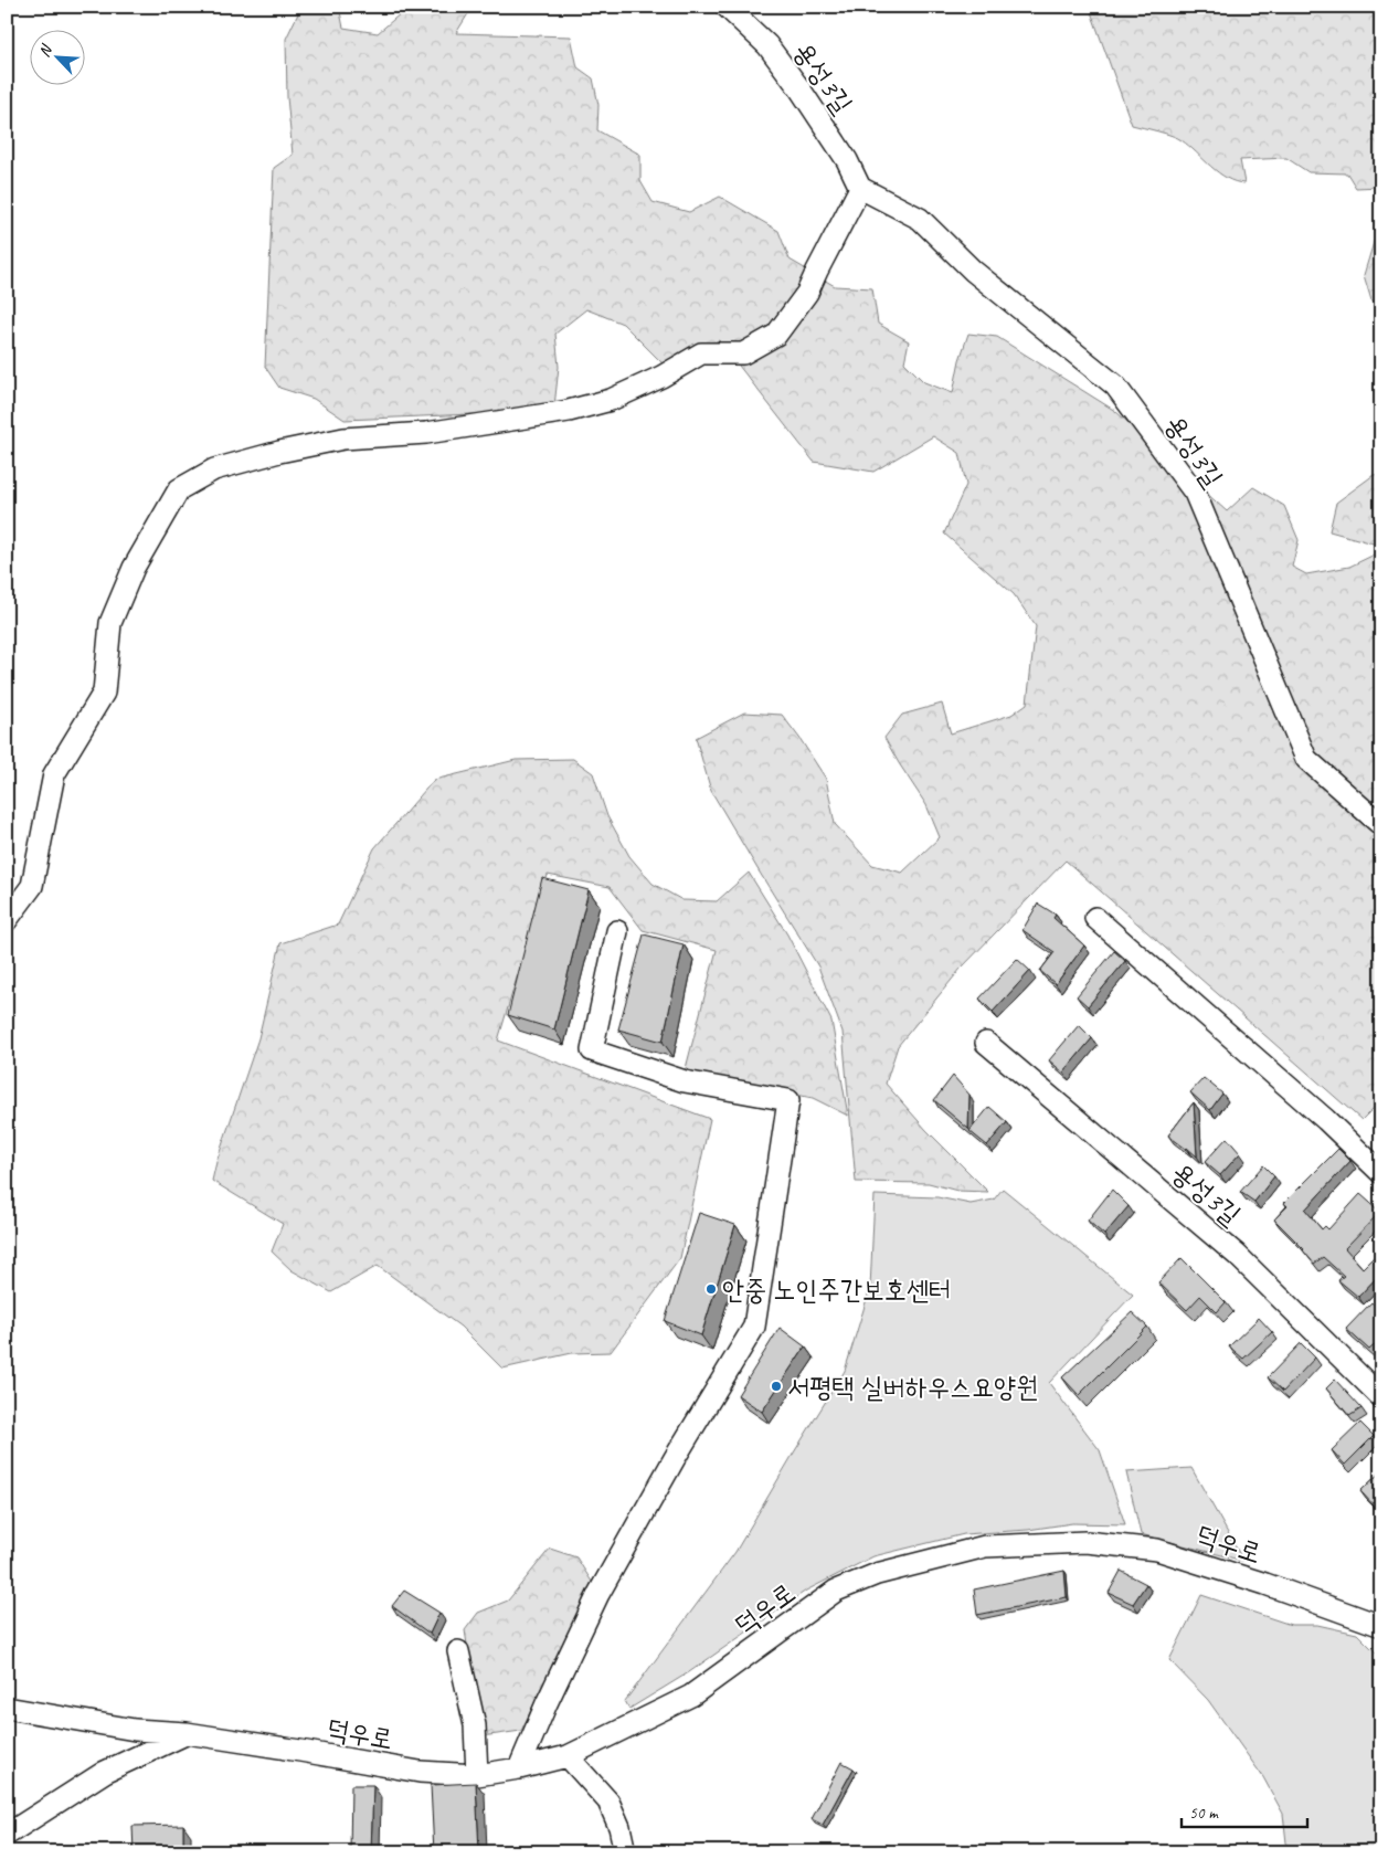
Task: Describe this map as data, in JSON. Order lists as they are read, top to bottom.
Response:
{
  "streets": {
    "street": ["용성3길", "덕우로"]
  },
  "places": ["안중 노인주간보호센터", "서평택 실버하우스요양원"],
  "scale_bar": "50 m",
  "north": "top left"
}
